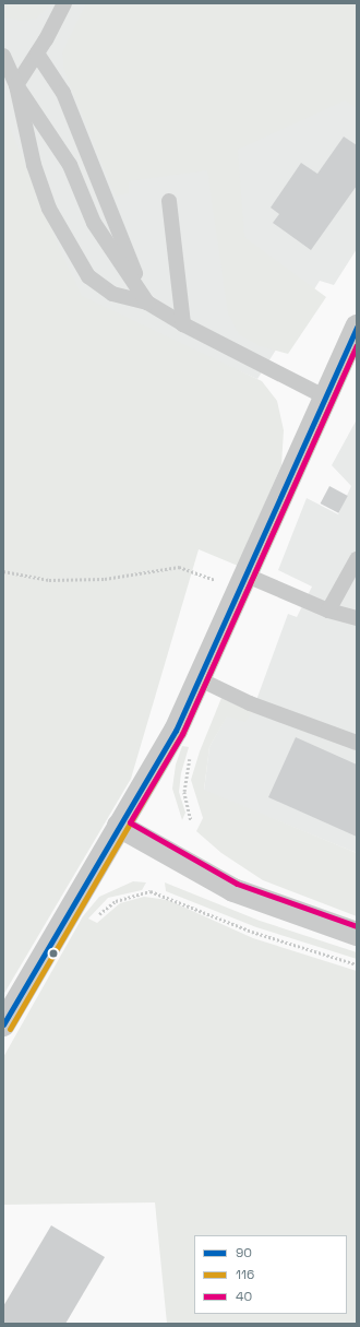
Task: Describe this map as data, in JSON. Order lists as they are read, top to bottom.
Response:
{
  "lines": ["transit line 90", "transit line 116", "transit line 40"],
  "legend": ["90", "116", "40"]
}
